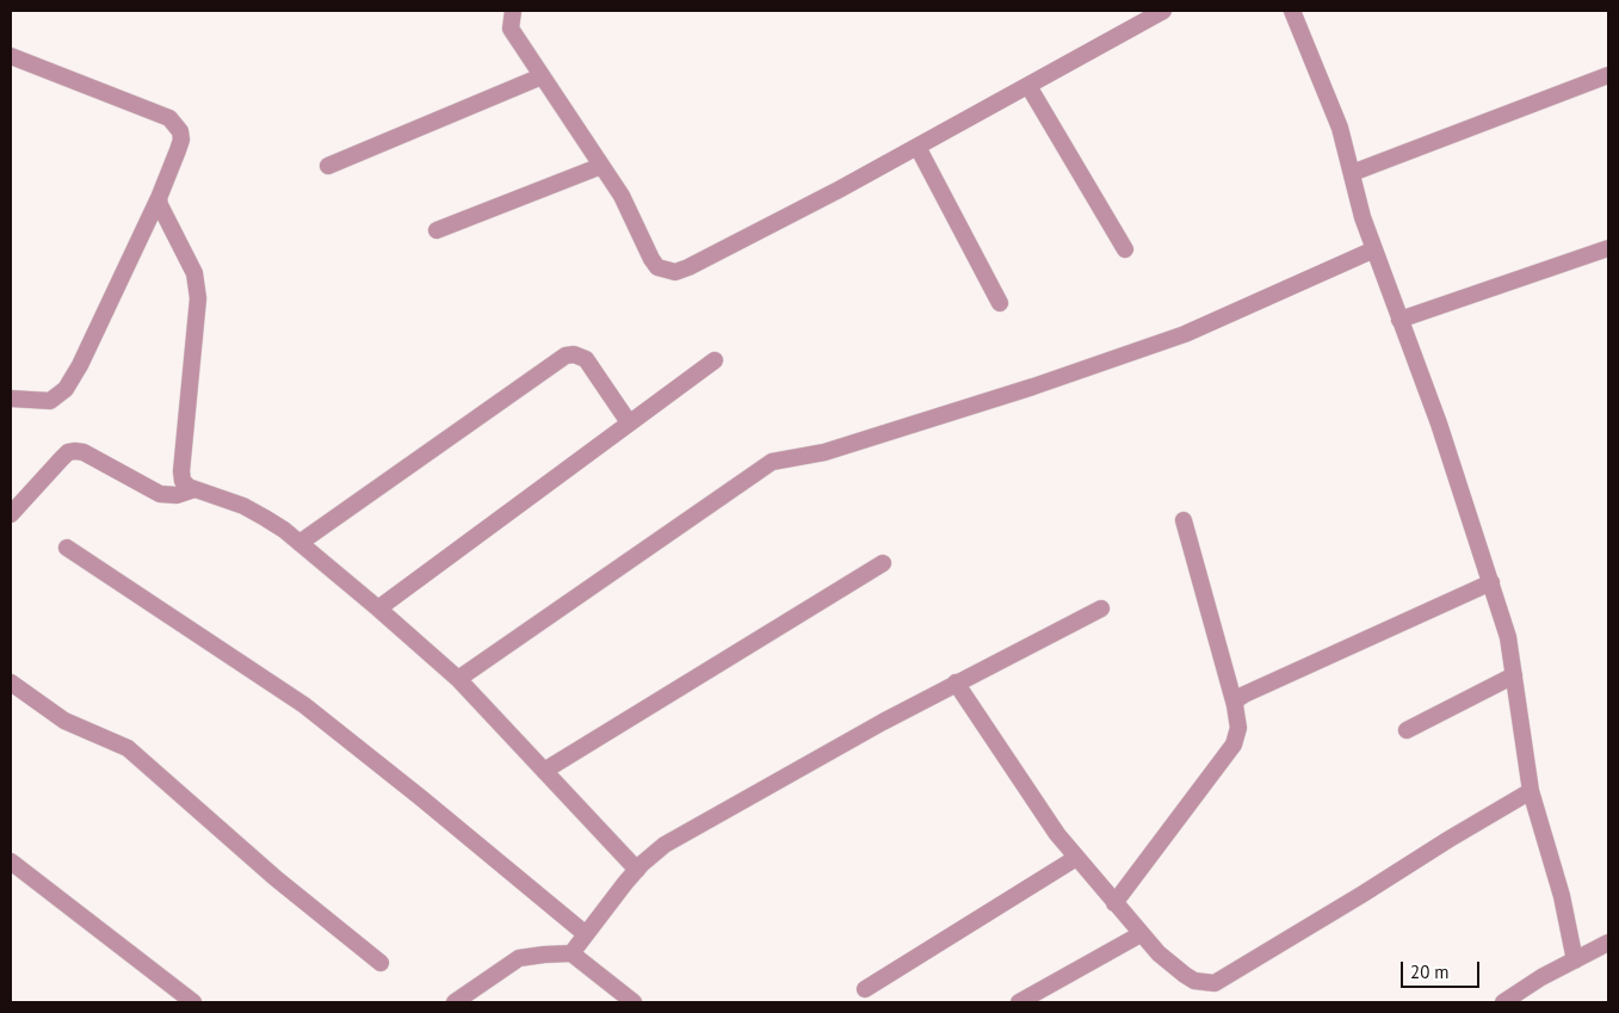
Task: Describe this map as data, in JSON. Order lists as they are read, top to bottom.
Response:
{
  "scale_bar": "20 m"
}
